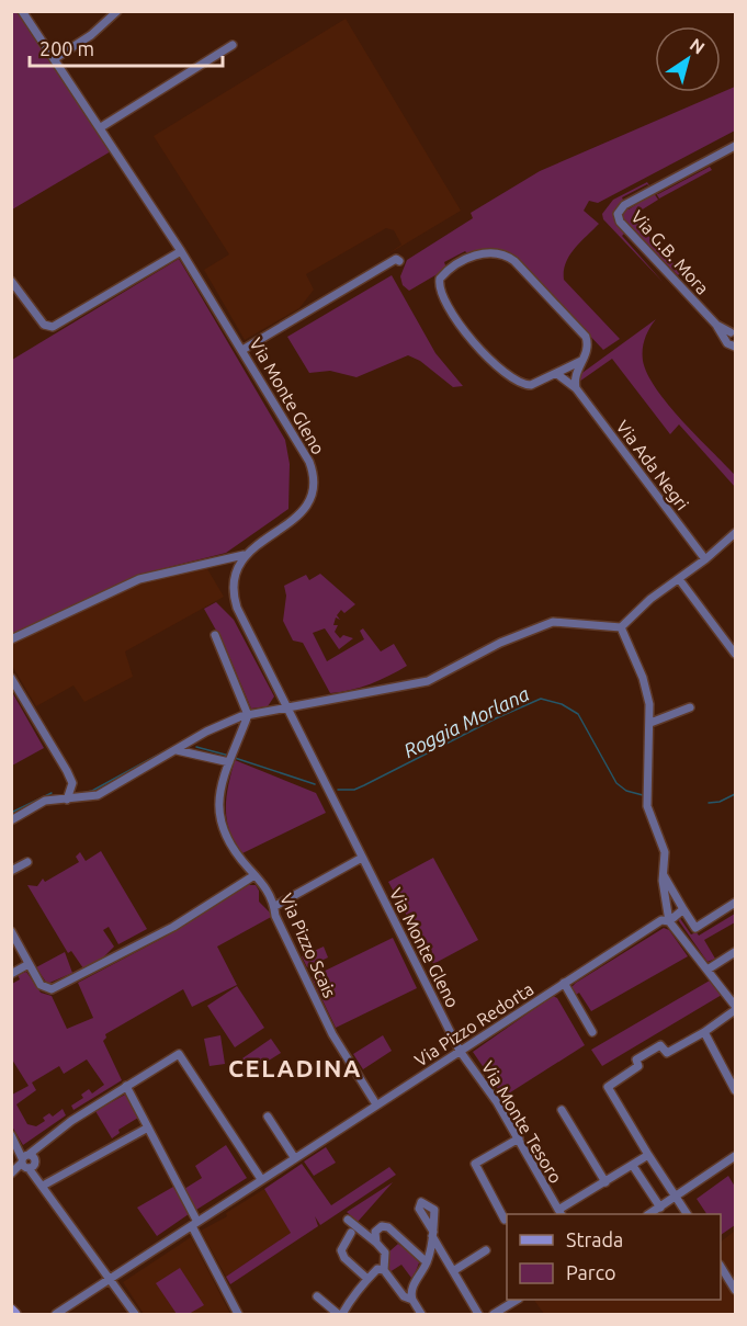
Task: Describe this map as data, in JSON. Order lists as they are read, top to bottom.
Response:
{
  "streets": {
    "street": [
      "Via G.B. Mora",
      "Via Monte Gleno",
      "Via Ada Negri",
      "Via Pizzo Scais",
      "Via Pizzo Redorta",
      "Via Monte Tesoro"
    ]
  },
  "crossings": [
    ["Via Monte Gleno", "Via Pizzo Redorta"],
    ["Via Monte Gleno", "Via Monte Tesoro"],
    ["Via Pizzo Scais", "Via Pizzo Redorta"],
    ["Via Pizzo Redorta", "Via Monte Tesoro"]
  ],
  "districts": ["CELADINA"],
  "water": ["Roggia Morlana"],
  "legend": ["Strada", "Parco"],
  "scale_bar": "200 m",
  "north": "top right"
}
